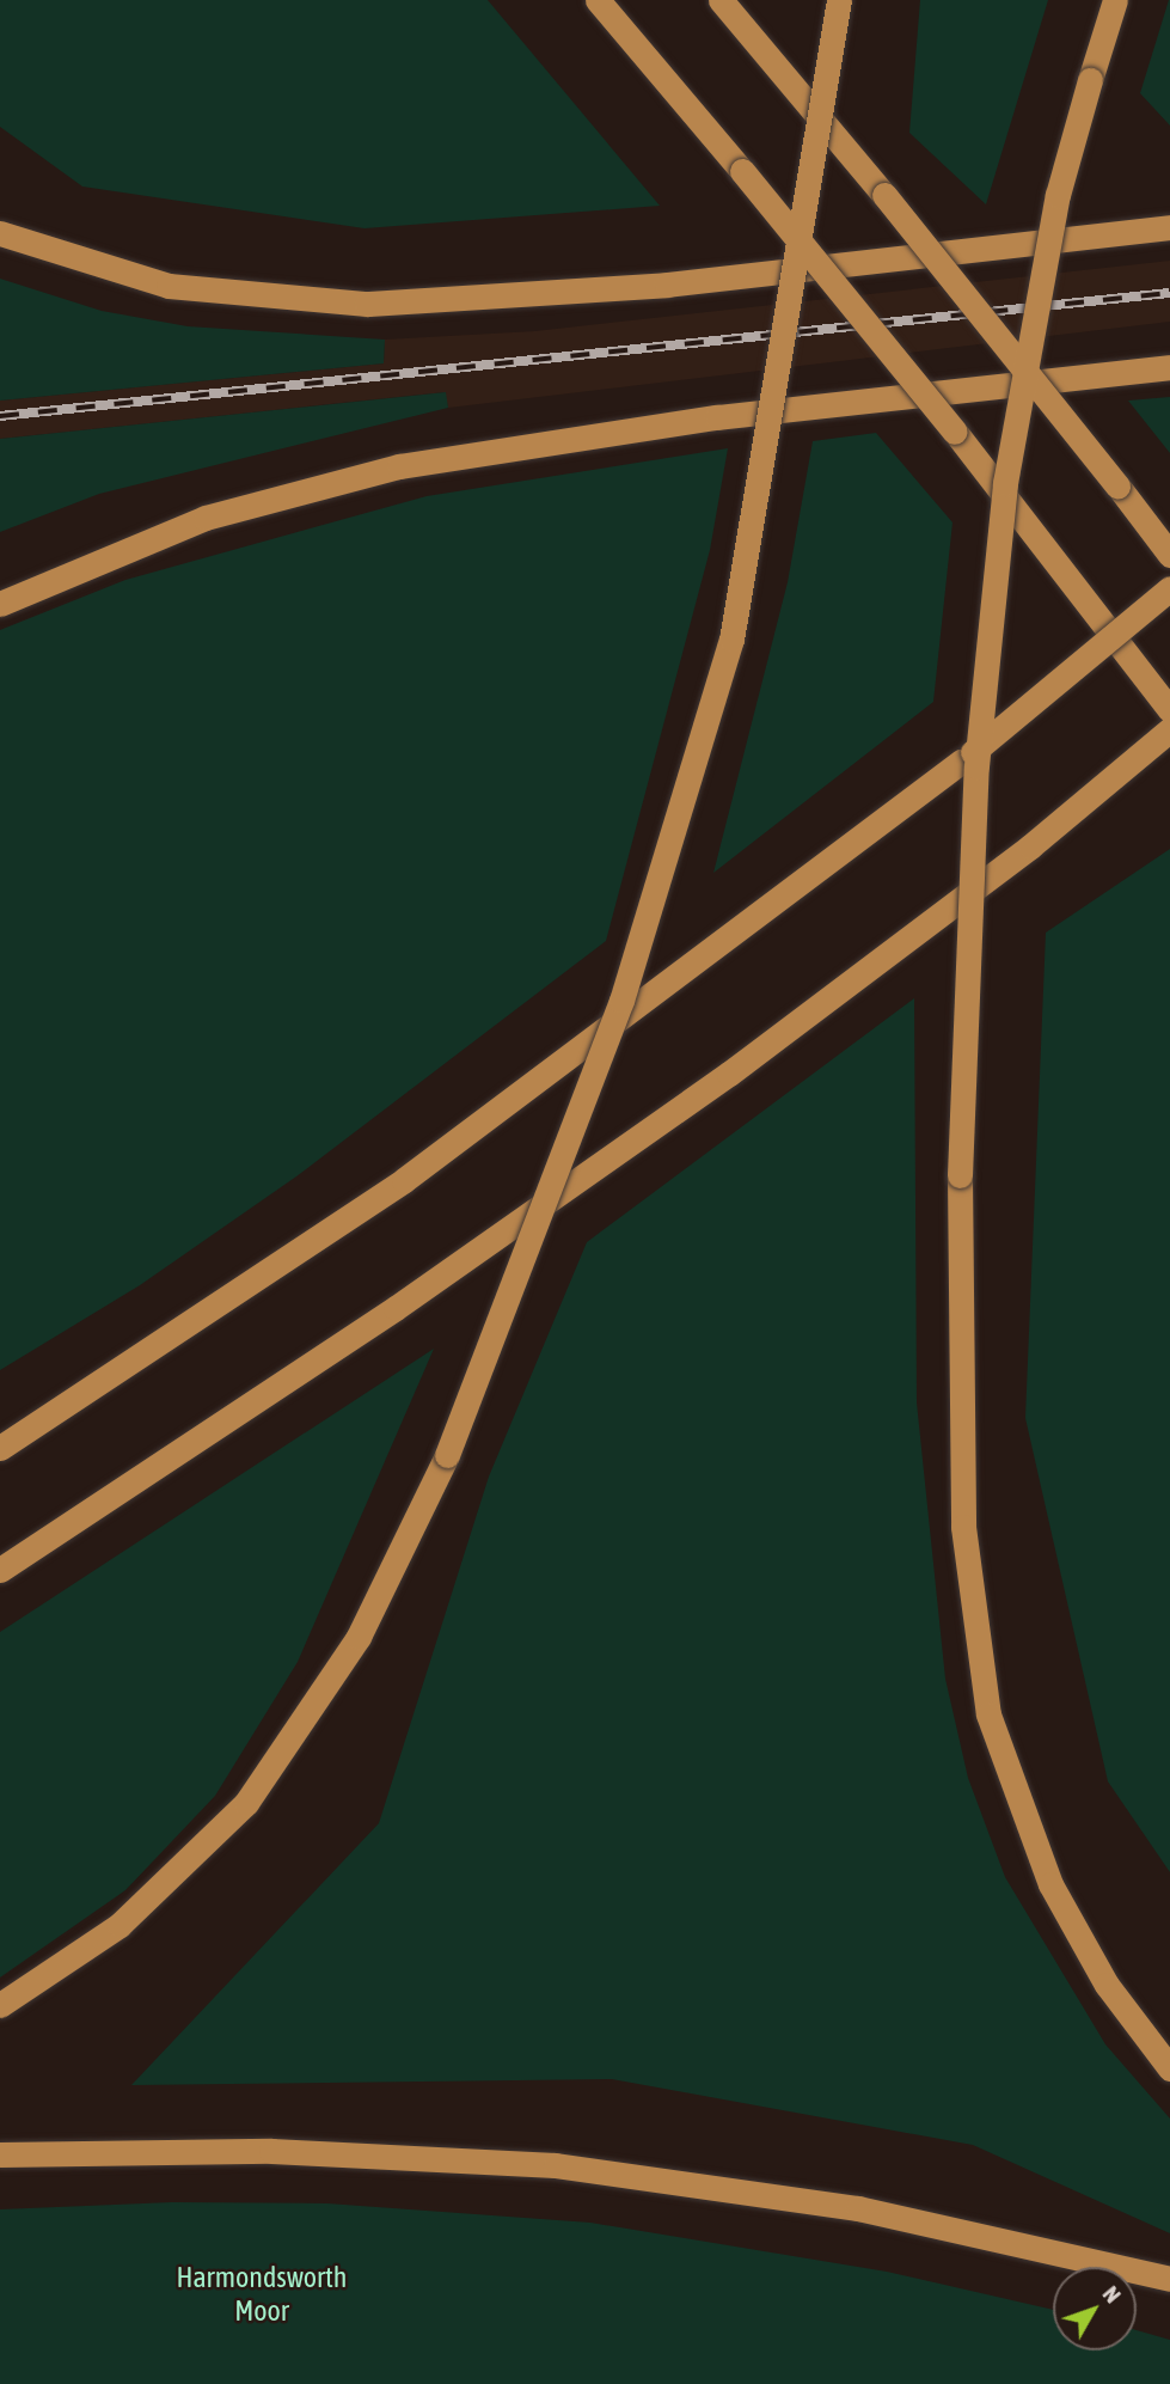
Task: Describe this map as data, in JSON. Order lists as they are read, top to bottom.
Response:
{
  "parks": ["Harmondsworth Moor"],
  "north": "top right"
}
